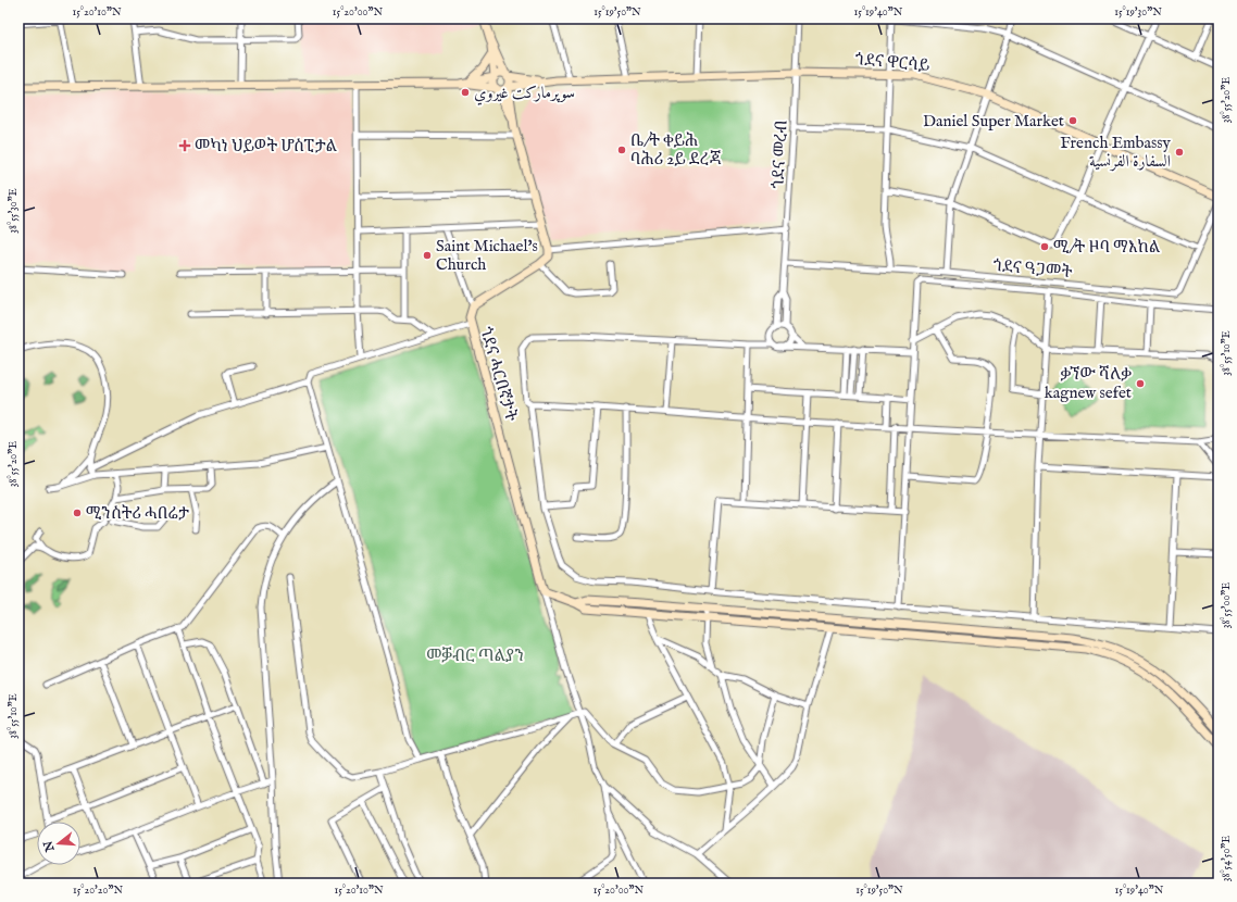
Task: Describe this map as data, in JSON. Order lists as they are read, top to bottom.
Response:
{
  "streets": {
    "main road": ["ጎደና ዋርሳይ", "ጎደና ሓርበኛታት"],
    "street": ["ጎደና መረብ", "ጎደና ዓጋመት"]
  },
  "crossings": [
    ["ጎደና ዋርሳይ", "ጎደና መረብ"],
    ["ጎደና መረብ", "ጎደና ዓጋመት"]
  ],
  "parks": ["መቓብር ጣልያን"],
  "places": {
    "other": [
      "سوپرمارکت غيروي",
      "Daniel Super Market",
      "ቤ/ት ቀይሕ ባሕሪ 2ይ ደረጃ",
      "French Embassy السفارة الفرنسية",
      "ሚ/ት ዞባ ማእከል",
      "Saint Michael's Church",
      "ቃኘው ሻለቃ kagnew sefet",
      "ሚንስትሪ ሓበሬታ"
    ],
    "health": ["መካነ ህይወት ሆስፒታል"]
  },
  "north": "left",
  "coordinates": [
    "15°20'10\"N",
    "15°20'00\"N",
    "15°19'50\"N",
    "15°19'40\"N",
    "15°19'30\"N",
    "38°55'20\"E",
    "38°55'30\"E",
    "38°55'10\"E",
    "38°55'00\"E",
    "38°54'50\"E",
    "15°20'20\"N"
  ]
}
